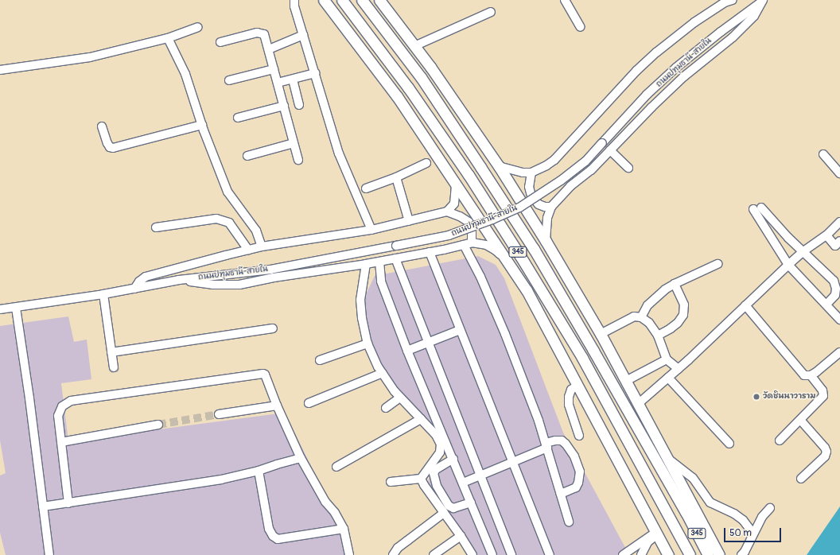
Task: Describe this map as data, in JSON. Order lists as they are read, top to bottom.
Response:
{
  "streets": {
    "main road": ["345"],
    "street": ["ถนนปทุมธานี-สายใน"]
  },
  "places": ["วัดชินนาวาราม"],
  "scale_bar": "50 m"
}
